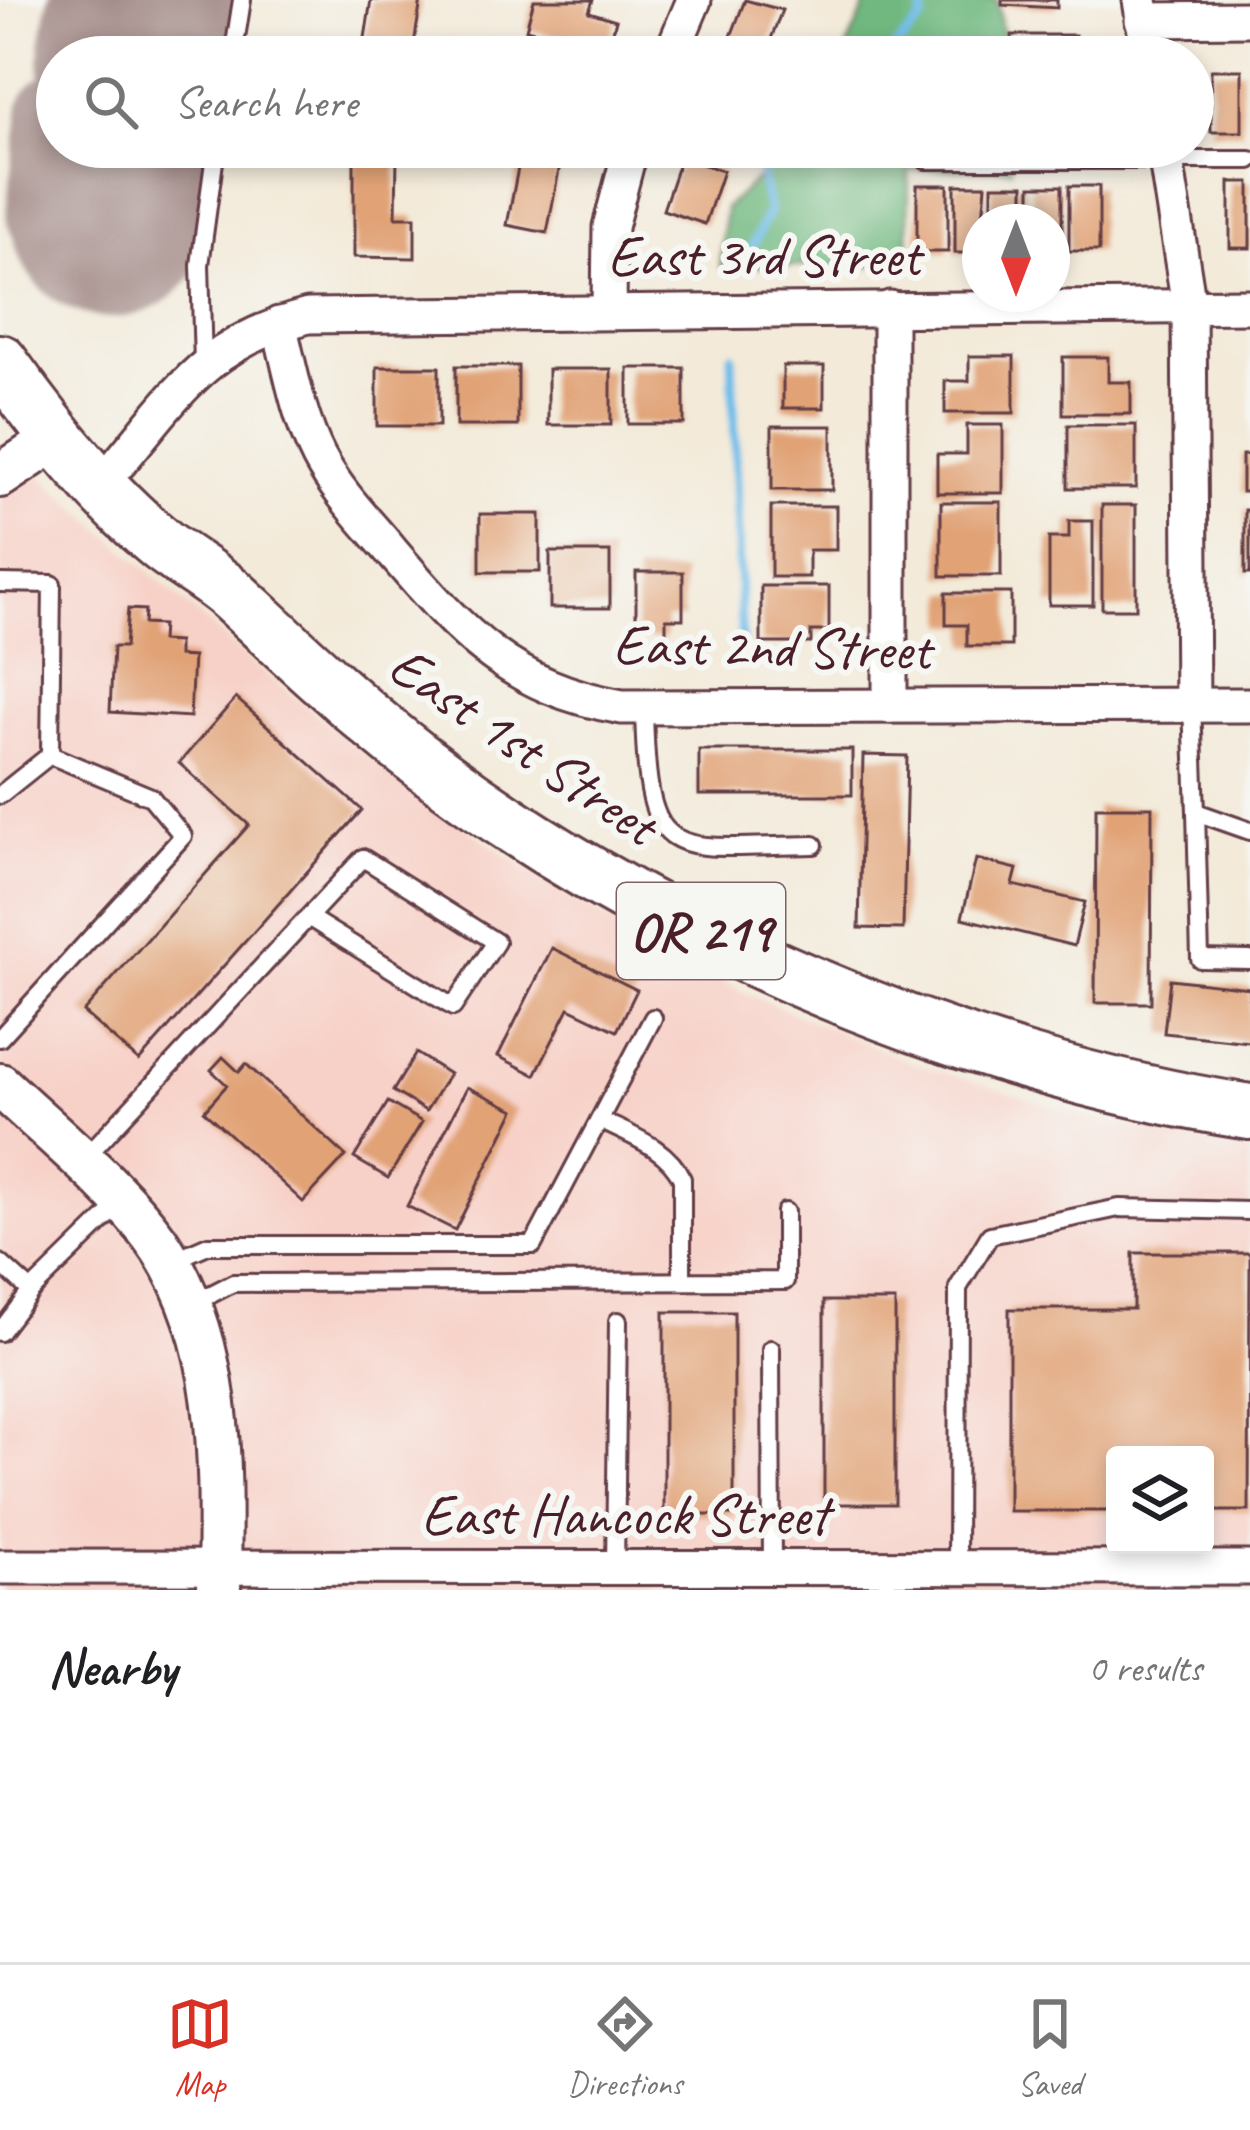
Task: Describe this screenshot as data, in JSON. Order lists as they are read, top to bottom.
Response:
{
  "streets": {
    "main road": ["East 1st Street", "OR 219"],
    "street": ["East 3rd Street", "East 2nd Street", "East Hancock Street"]
  },
  "crossings": [
    ["East 3rd Street", "East 2nd Street"]
  ],
  "north": "bottom",
  "page": {
    "search": "Search here",
    "heading": ["Nearby", "0 results"],
    "nav": ["Map", "Directions", "Saved"]
  }
}
